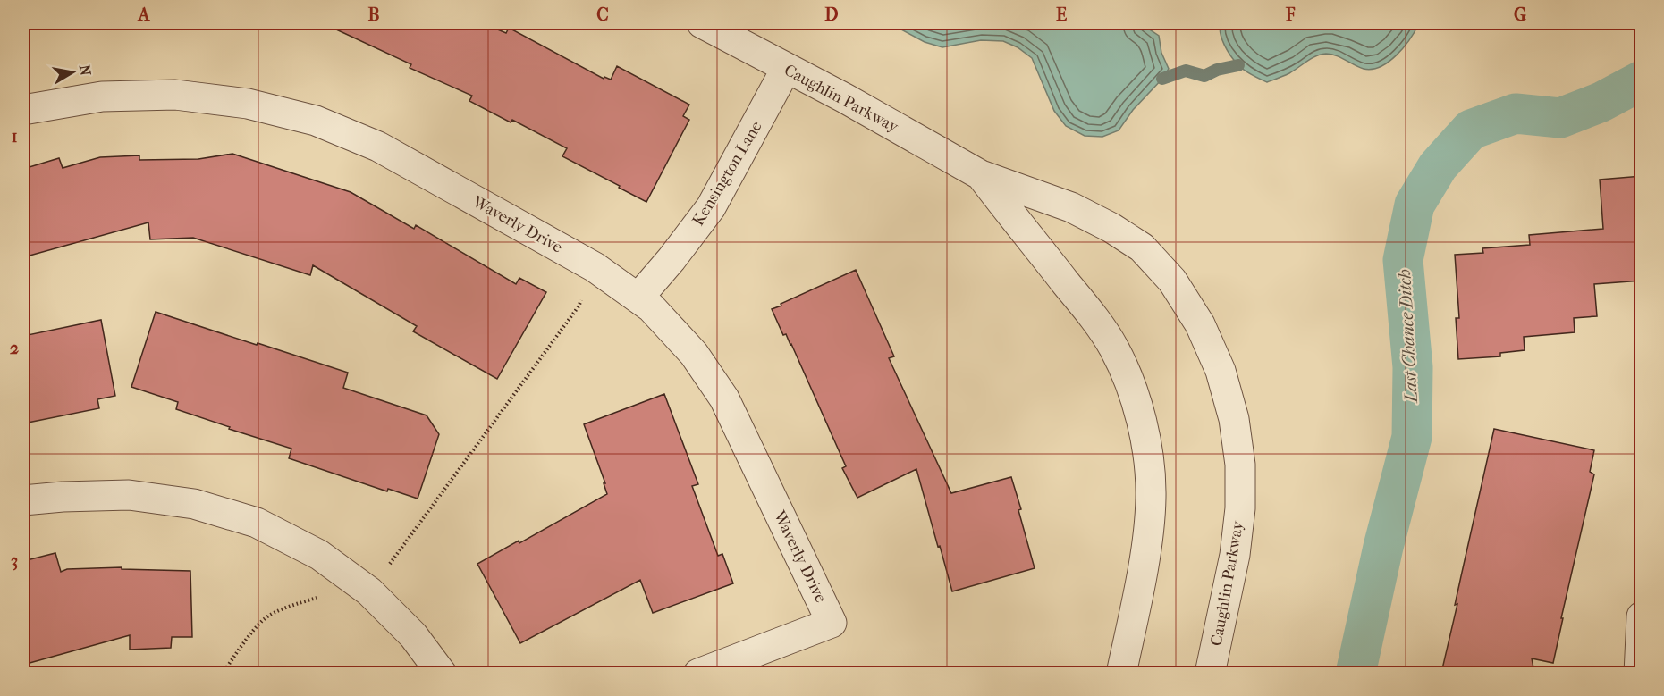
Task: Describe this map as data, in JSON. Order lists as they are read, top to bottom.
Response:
{
  "streets": {
    "street": ["Caughlin Parkway", "Kensington Lane", "Waverly Drive"]
  },
  "crossings": [
    ["Caughlin Parkway", "Kensington Lane"],
    ["Kensington Lane", "Waverly Drive"]
  ],
  "water": ["Last Chance Ditch"],
  "north": "right",
  "grid": {
    "columns": [
      "A",
      "B",
      "C",
      "D",
      "E",
      "F",
      "G"
    ],
    "rows": ["1", "2", "3"]
  }
}
